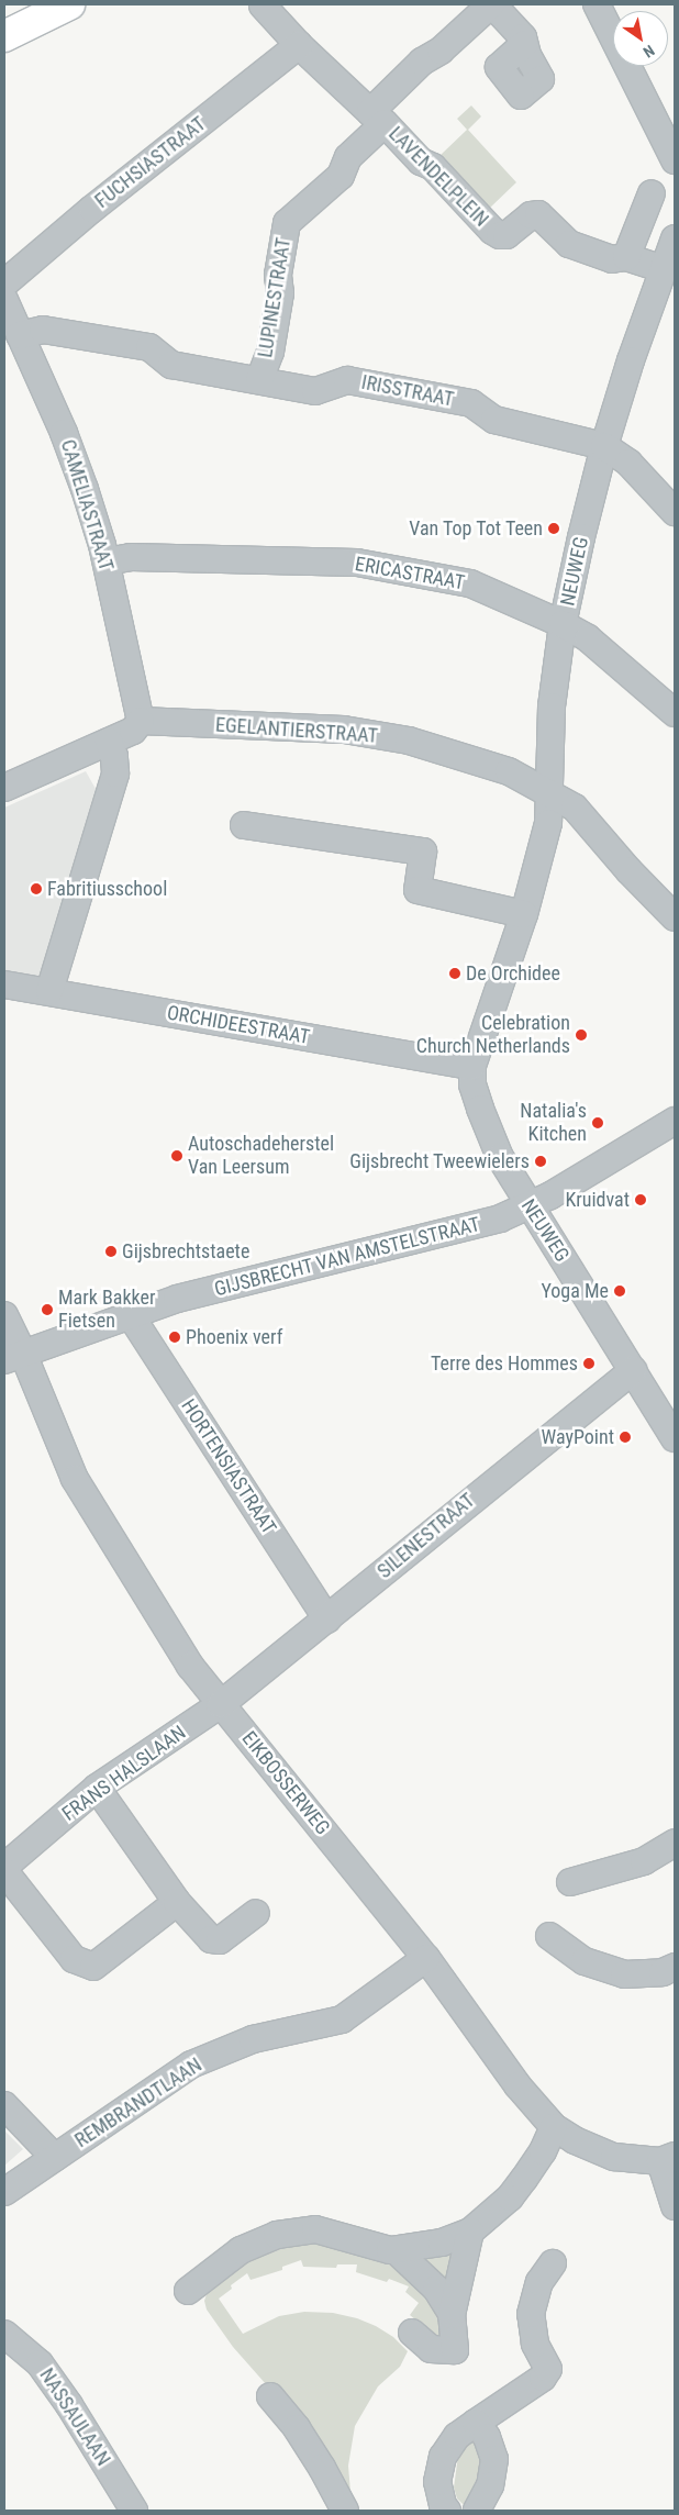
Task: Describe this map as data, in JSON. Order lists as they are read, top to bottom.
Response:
{
  "streets": {
    "street": [
      "FUCHSIASTRAAT",
      "LAVENDELPLEIN",
      "LUPINESTRAAT",
      "IRISSTRAAT",
      "CAMELIASTRAAT",
      "NEUWEG",
      "ERICASTRAAT",
      "EGELANTIERSTRAAT",
      "ORCHIDEESTRAAT",
      "GIJSBRECHT VAN AMSTELSTRAAT",
      "HORTENSIASTRAAT",
      "SILENESTRAAT",
      "FRANS HALSLAAN",
      "EIKBOSSERWEG",
      "REMBRANDTLAAN",
      "NASSAULAAN"
    ]
  },
  "crossings": [
    ["LAVENDELPLEIN", "LUPINESTRAAT"],
    ["LUPINESTRAAT", "IRISSTRAAT"],
    ["IRISSTRAAT", "CAMELIASTRAAT"],
    ["IRISSTRAAT", "NEUWEG"],
    ["CAMELIASTRAAT", "ERICASTRAAT"],
    ["CAMELIASTRAAT", "EGELANTIERSTRAAT"],
    ["NEUWEG", "ERICASTRAAT"],
    ["NEUWEG", "EGELANTIERSTRAAT"],
    ["NEUWEG", "ORCHIDEESTRAAT"],
    ["NEUWEG", "GIJSBRECHT VAN AMSTELSTRAAT"],
    ["NEUWEG", "SILENESTRAAT"],
    ["GIJSBRECHT VAN AMSTELSTRAAT", "HORTENSIASTRAAT"],
    ["GIJSBRECHT VAN AMSTELSTRAAT", "EIKBOSSERWEG"],
    ["HORTENSIASTRAAT", "SILENESTRAAT"],
    ["SILENESTRAAT", "FRANS HALSLAAN"],
    ["SILENESTRAAT", "EIKBOSSERWEG"],
    ["FRANS HALSLAAN", "EIKBOSSERWEG"],
    ["EIKBOSSERWEG", "REMBRANDTLAAN"]
  ],
  "places": [
    "Van Top Tot Teen",
    "Fabritiusschool",
    "De Orchidee",
    "Celebration Church Netherlands",
    "Natalia's Kitchen",
    "Autoschadeherstel Van Leersum",
    "Gijsbrecht Tweewielers",
    "Kruidvat",
    "Gijsbrechtstaete",
    "Yoga Me",
    "Mark Bakker Fietsen",
    "Phoenix verf",
    "Terre des Hommes",
    "WayPoint"
  ],
  "north": "bottom right"
}
